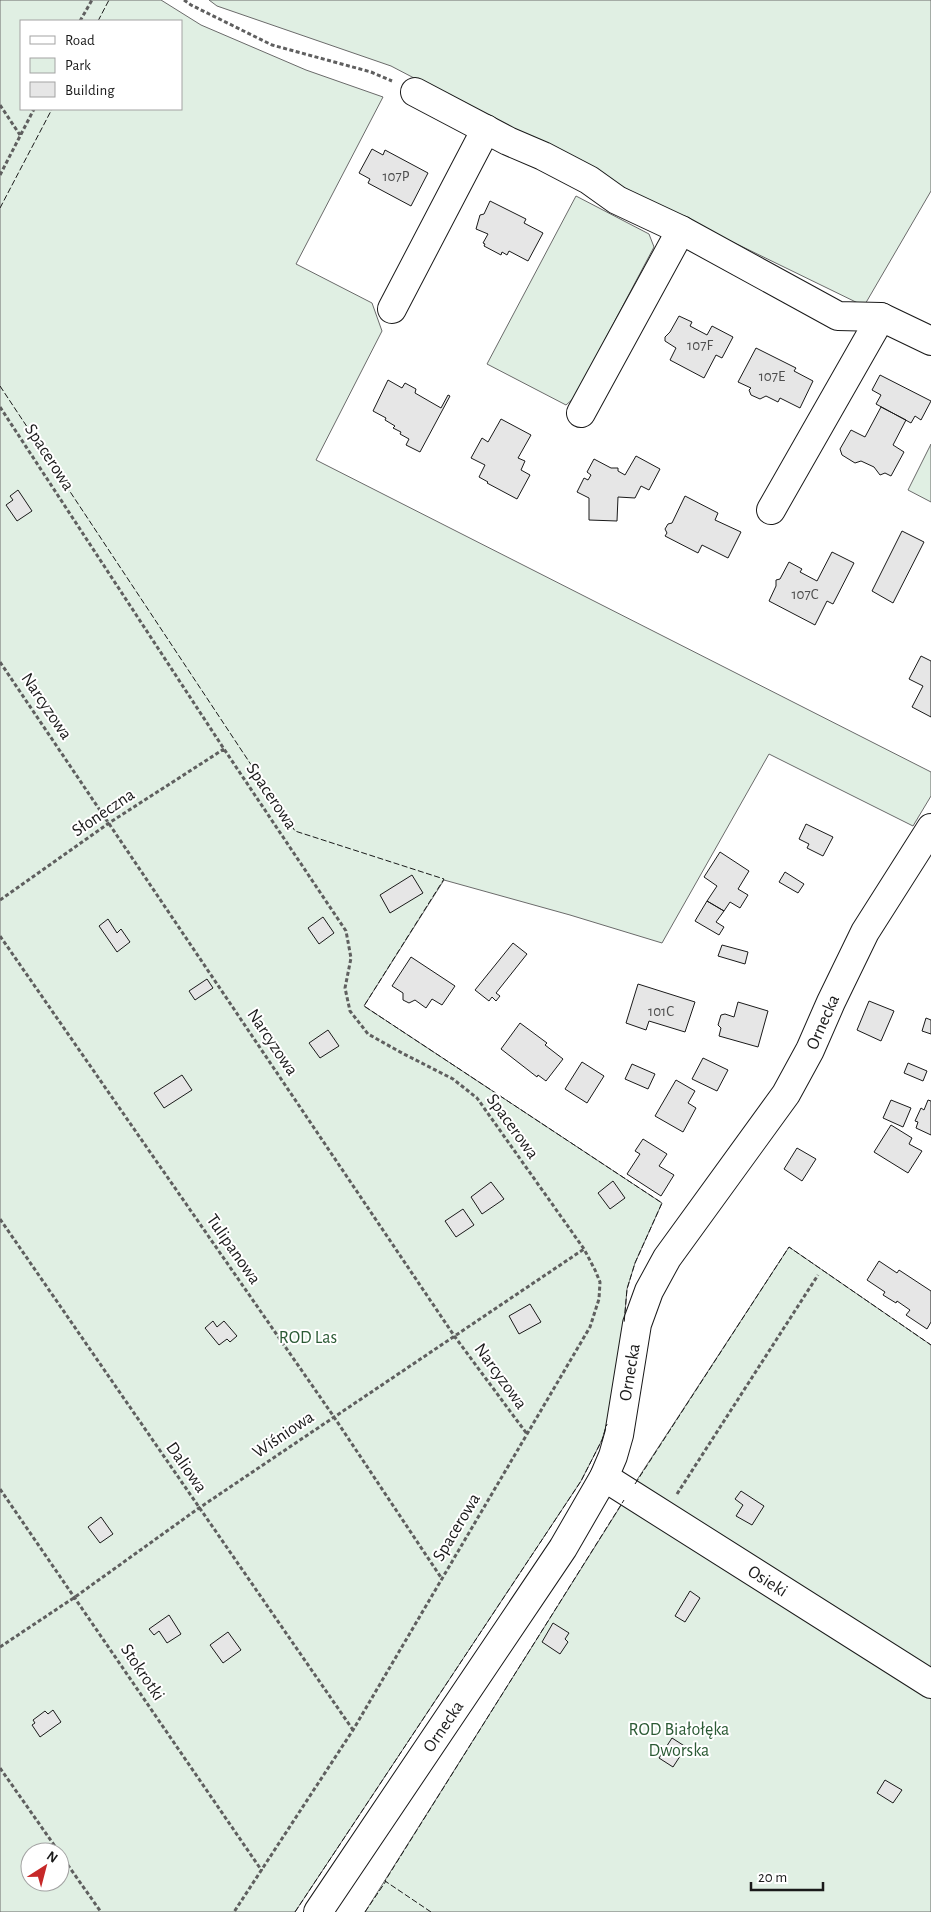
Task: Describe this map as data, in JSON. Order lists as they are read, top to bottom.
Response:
{
  "streets": {
    "street": ["Ornecka", "Osieki"],
    "path": [
      "Spacerowa",
      "Narcyzowa",
      "Słoneczna",
      "Tulipanowa",
      "Wiśniowa",
      "Daliowa",
      "Stokrotki"
    ]
  },
  "crossings": [
    ["Spacerowa", "Narcyzowa"],
    ["Spacerowa", "Słoneczna"],
    ["Spacerowa", "Tulipanowa"],
    ["Spacerowa", "Wiśniowa"],
    ["Spacerowa", "Daliowa"],
    ["Spacerowa", "Stokrotki"],
    ["Narcyzowa", "Słoneczna"],
    ["Narcyzowa", "Wiśniowa"],
    ["Ornecka", "Osieki"],
    ["Tulipanowa", "Wiśniowa"],
    ["Wiśniowa", "Daliowa"],
    ["Wiśniowa", "Stokrotki"]
  ],
  "parks": ["ROD Las", "ROD Białołęka Dworska"],
  "house_numbers": [
    "107P",
    "107F",
    "107E",
    "107C",
    "101C"
  ],
  "legend": ["Road", "Park", "Building"],
  "scale_bar": "20 m",
  "north": "top right"
}
